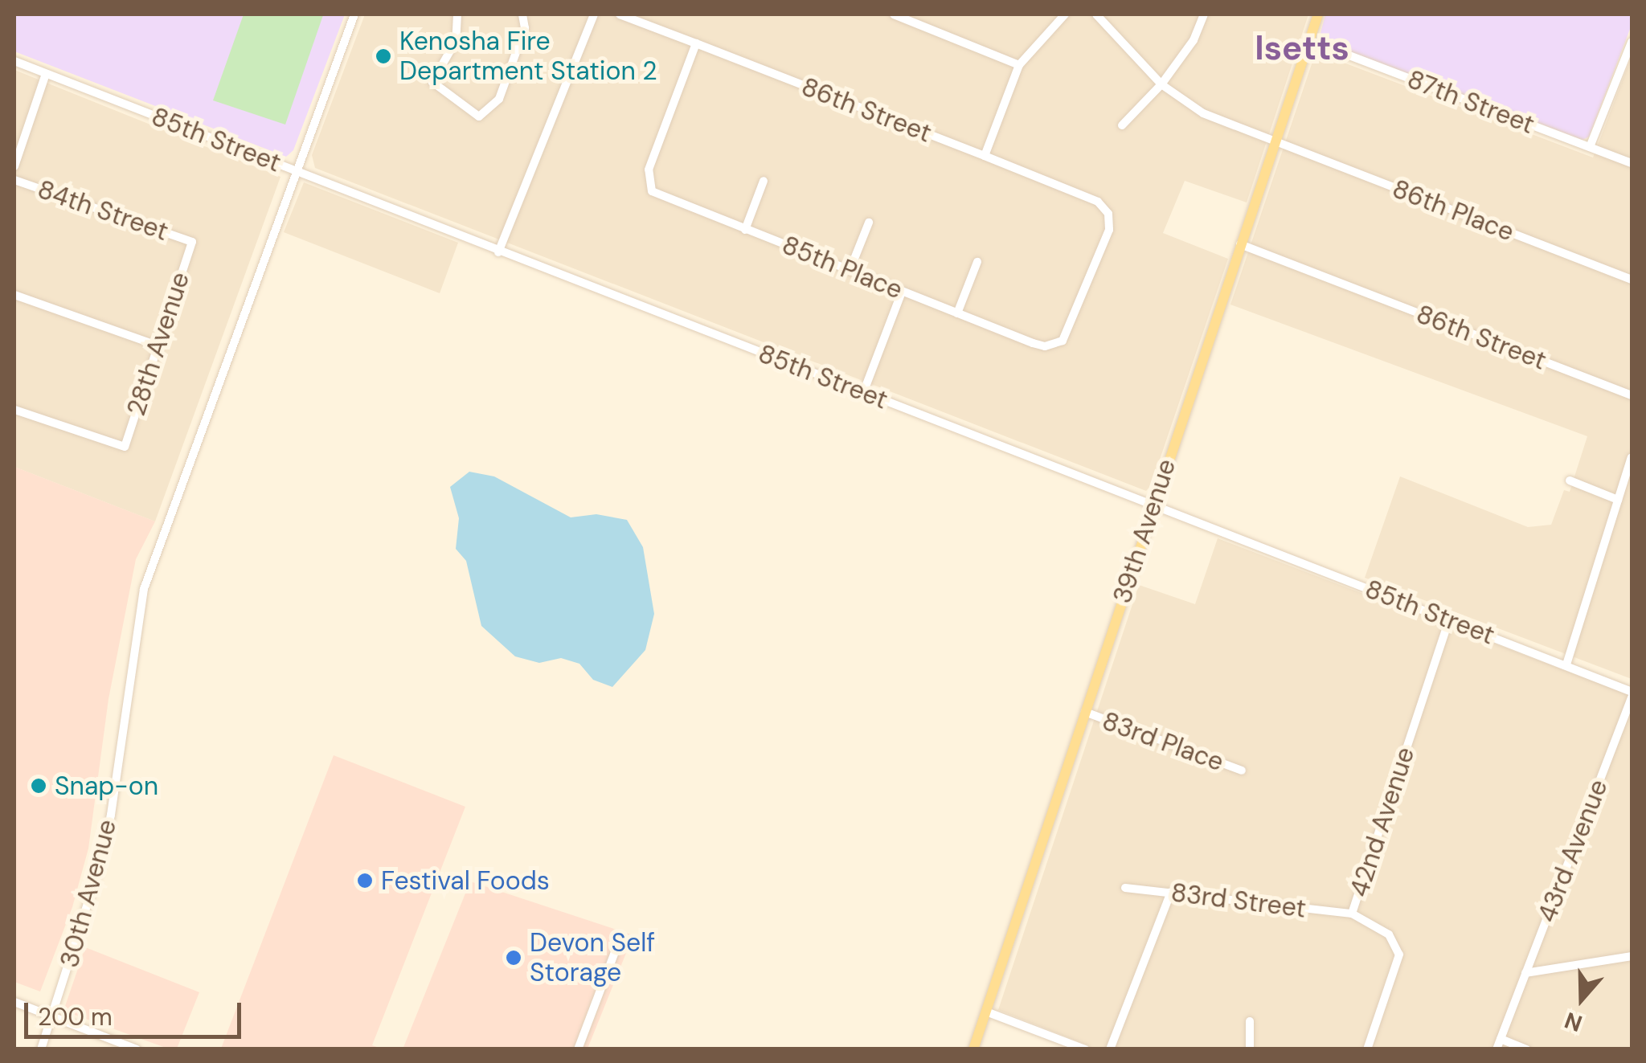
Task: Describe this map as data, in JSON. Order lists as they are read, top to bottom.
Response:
{
  "streets": {
    "main road": ["39th Avenue"],
    "street": [
      "87th Street",
      "86th Street",
      "85th Street",
      "84th Street",
      "86th Place",
      "85th Place",
      "28th Avenue",
      "83rd Place",
      "42nd Avenue",
      "43rd Avenue",
      "30th Avenue",
      "83rd Street"
    ]
  },
  "crossings": [
    ["87th Street", "39th Avenue"],
    ["86th Street", "85th Place"],
    ["86th Street", "39th Avenue"],
    ["85th Street", "39th Avenue"],
    ["85th Street", "42nd Avenue"],
    ["85th Street", "30th Avenue"],
    ["84th Street", "28th Avenue"],
    ["86th Place", "39th Avenue"],
    ["39th Avenue", "83rd Place"],
    ["42nd Avenue", "83rd Street"]
  ],
  "districts": ["Isetts"],
  "places": [
    "Kenosha Fire Department Station 2",
    "Snap-on",
    "Festival Foods",
    "Devon Self Storage"
  ],
  "scale_bar": "200 m",
  "north": "bottom"
}
